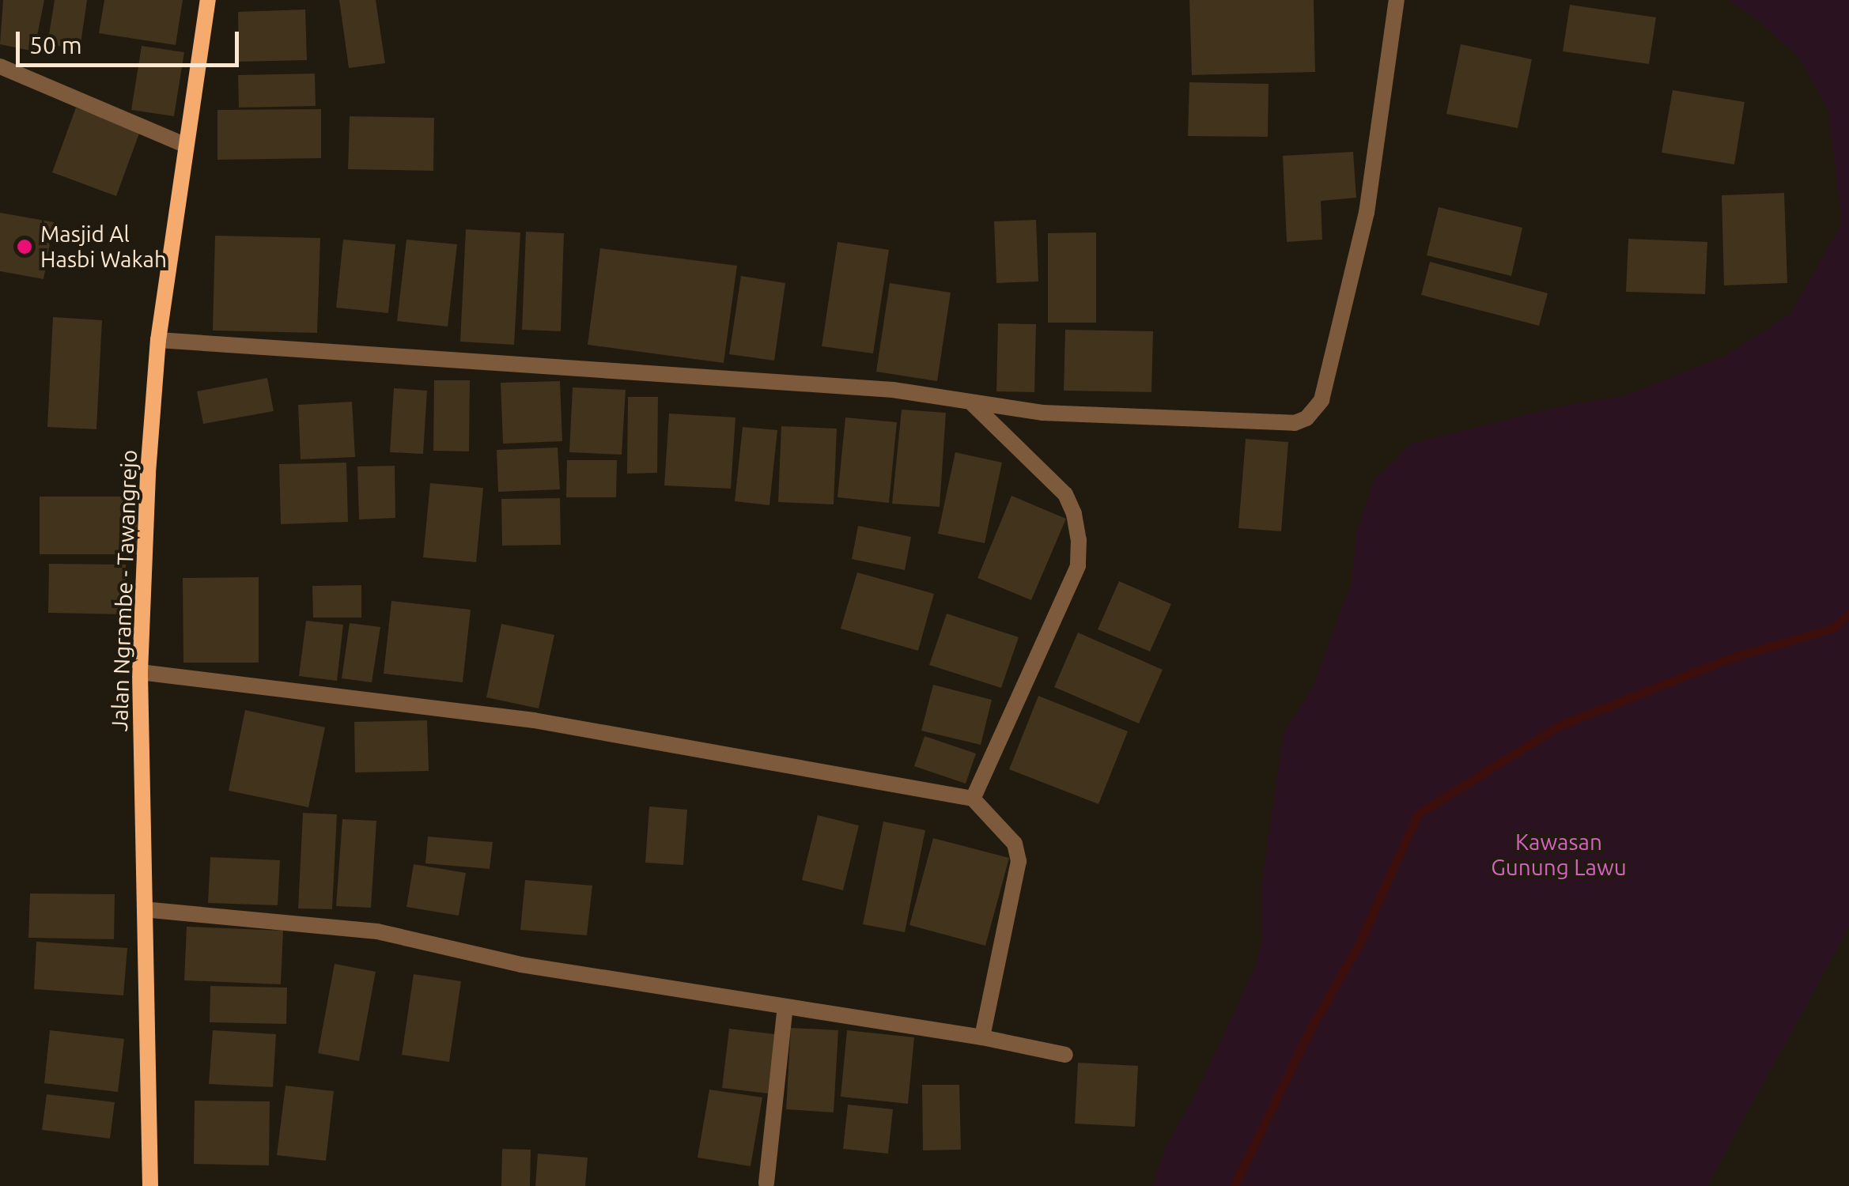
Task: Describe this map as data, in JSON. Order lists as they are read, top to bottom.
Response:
{
  "streets": {
    "main road": ["Jalan Ngrambe - Tawangrejo"]
  },
  "parks": ["Kawasan Gunung Lawu"],
  "places": ["Masjid Al Hasbi Wakah"],
  "scale_bar": "50 m"
}
